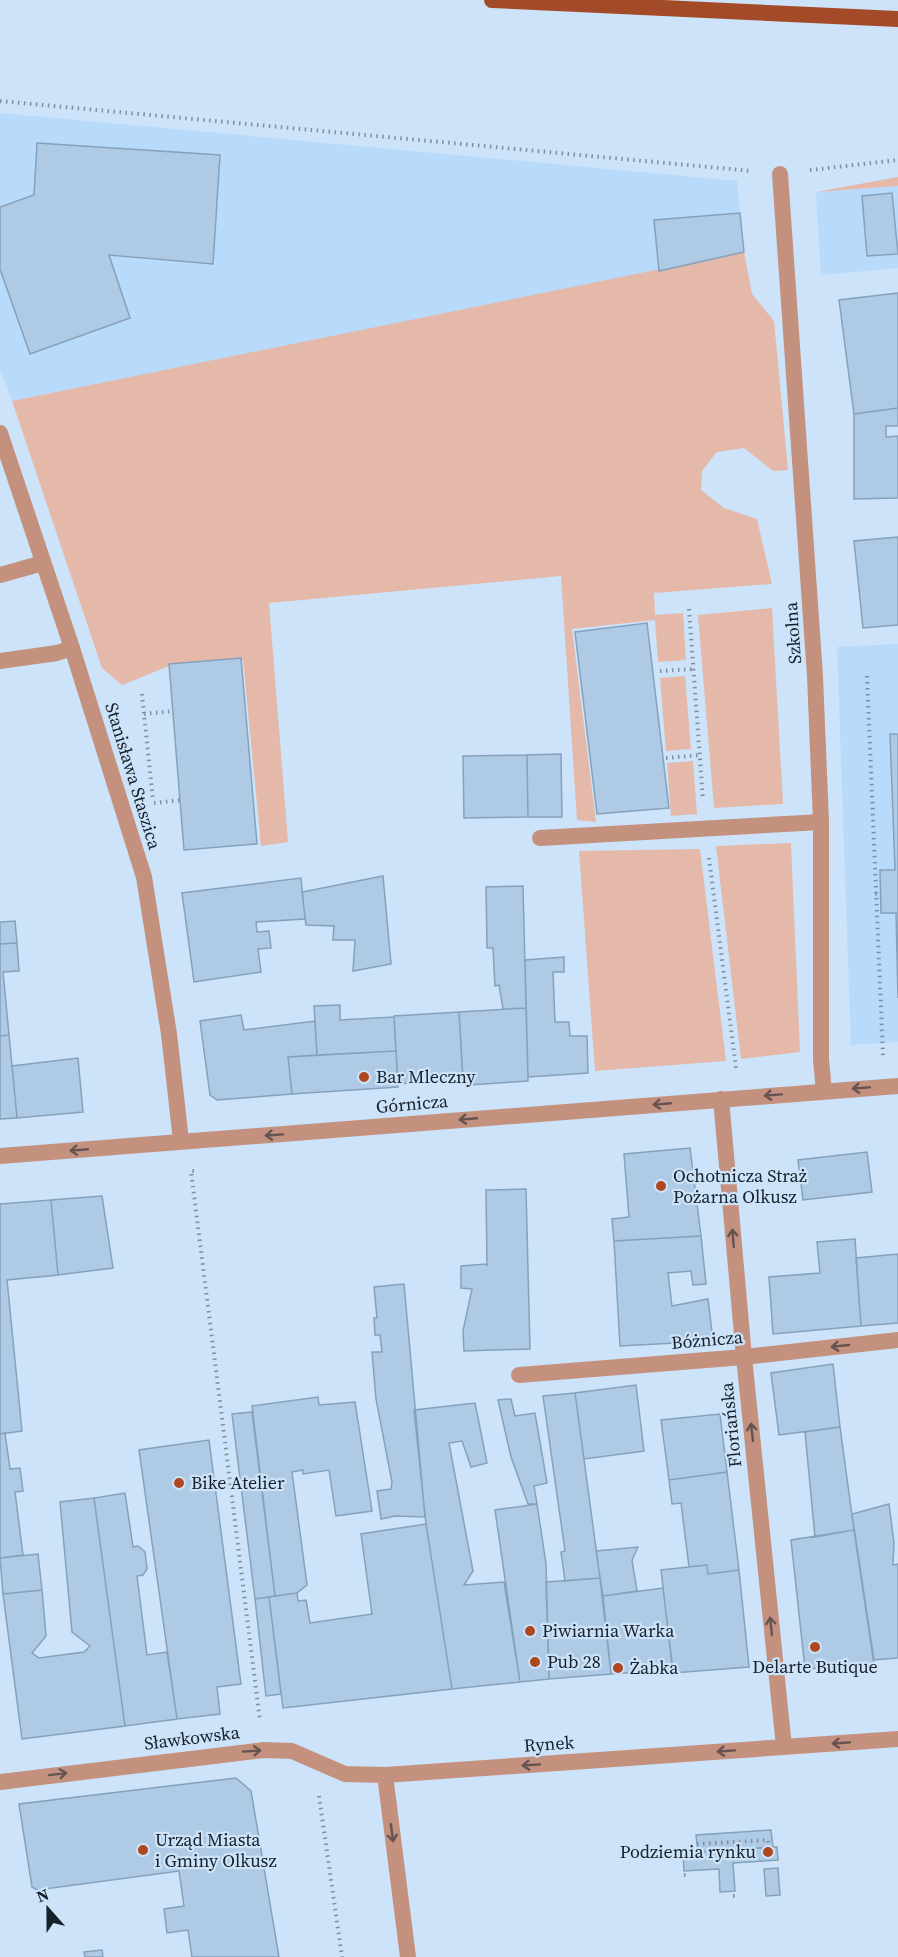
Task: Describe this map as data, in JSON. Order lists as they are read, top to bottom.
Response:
{
  "streets": {
    "street": [
      "Szkolna",
      "Stanisława Staszica",
      "Górnicza",
      "Bóżnicza",
      "Floriańska",
      "Sławkowska",
      "Rynek"
    ]
  },
  "crossings": [
    ["Szkolna", "Górnicza"],
    ["Stanisława Staszica", "Górnicza"],
    ["Górnicza", "Floriańska"],
    ["Bóżnicza", "Floriańska"],
    ["Floriańska", "Rynek"],
    ["Sławkowska", "Rynek"]
  ],
  "one_way": [
    "Górnicza",
    "Bóżnicza",
    "Floriańska",
    "Sławkowska",
    "Rynek"
  ],
  "places": [
    "Bar Mleczny",
    "Ochotnicza Straż Pożarna Olkusz",
    "Bike Atelier",
    "Piwiarnia Warka",
    "Delarte Butique",
    "Pub 28",
    "Żabka",
    "Urząd Miasta i Gminy Olkusz",
    "Podziemia rynku"
  ],
  "north": "top"
}
